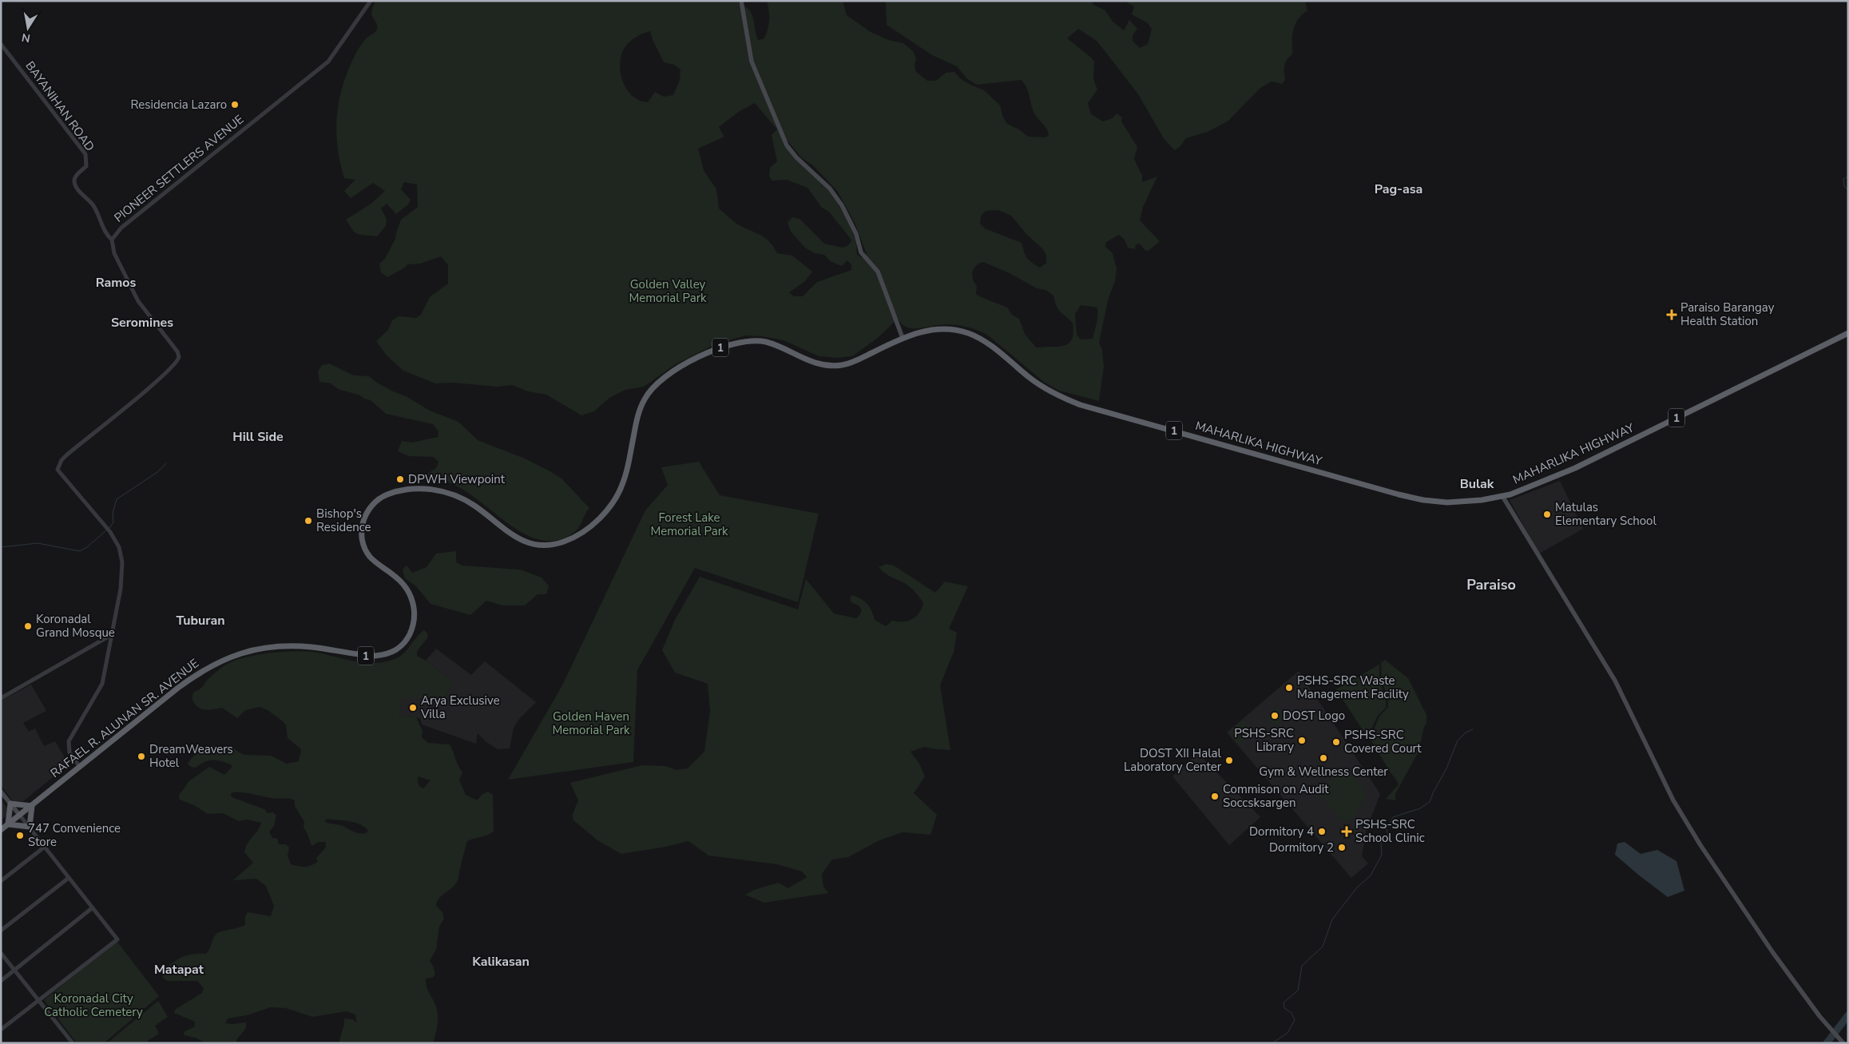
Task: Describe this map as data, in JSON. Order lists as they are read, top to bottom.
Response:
{
  "streets": {
    "highway": ["1", "MAHARLIKA HIGHWAY", "RAFAEL R. ALUNAN SR. AVENUE"],
    "street": ["BAYANIHAN ROAD", "PIONEER SETTLERS AVENUE"]
  },
  "crossings": [
    ["BAYANIHAN ROAD", "PIONEER SETTLERS AVENUE"],
    ["PIONEER SETTLERS AVENUE", "RAFAEL R. ALUNAN SR. AVENUE"],
    ["MAHARLIKA HIGHWAY", "RAFAEL R. ALUNAN SR. AVENUE"]
  ],
  "districts": [
    "Pag-asa",
    "Ramos",
    "Seromines",
    "Hill Side",
    "Bulak",
    "Paraiso",
    "Tuburan",
    "Kalikasan",
    "Matapat"
  ],
  "parks": [
    "Golden Valley Memorial Park",
    "Forest Lake Memorial Park",
    "Golden Haven Memorial Park",
    "Koronadal City Catholic Cemetery"
  ],
  "places": {
    "other": [
      "Residencia Lazaro",
      "DPWH Viewpoint",
      "Matulas Elementary School",
      "Bishop's Residence",
      "Koronadal Grand Mosque",
      "PSHS-SRC Waste Management Facility",
      "Arya Exclusive Villa",
      "DOST Logo",
      "PSHS-SRC Library",
      "PSHS-SRC Covered Court",
      "DreamWeavers Hotel",
      "Gym & Wellness Center",
      "DOST XII Halal Laboratory Center",
      "Commison on Audit Soccsksargen",
      "Dormitory 4",
      "747 Convenience Store",
      "Dormitory 2"
    ],
    "health": ["Paraiso Barangay Health Station", "PSHS-SRC School Clinic"]
  },
  "north": "bottom"
}
